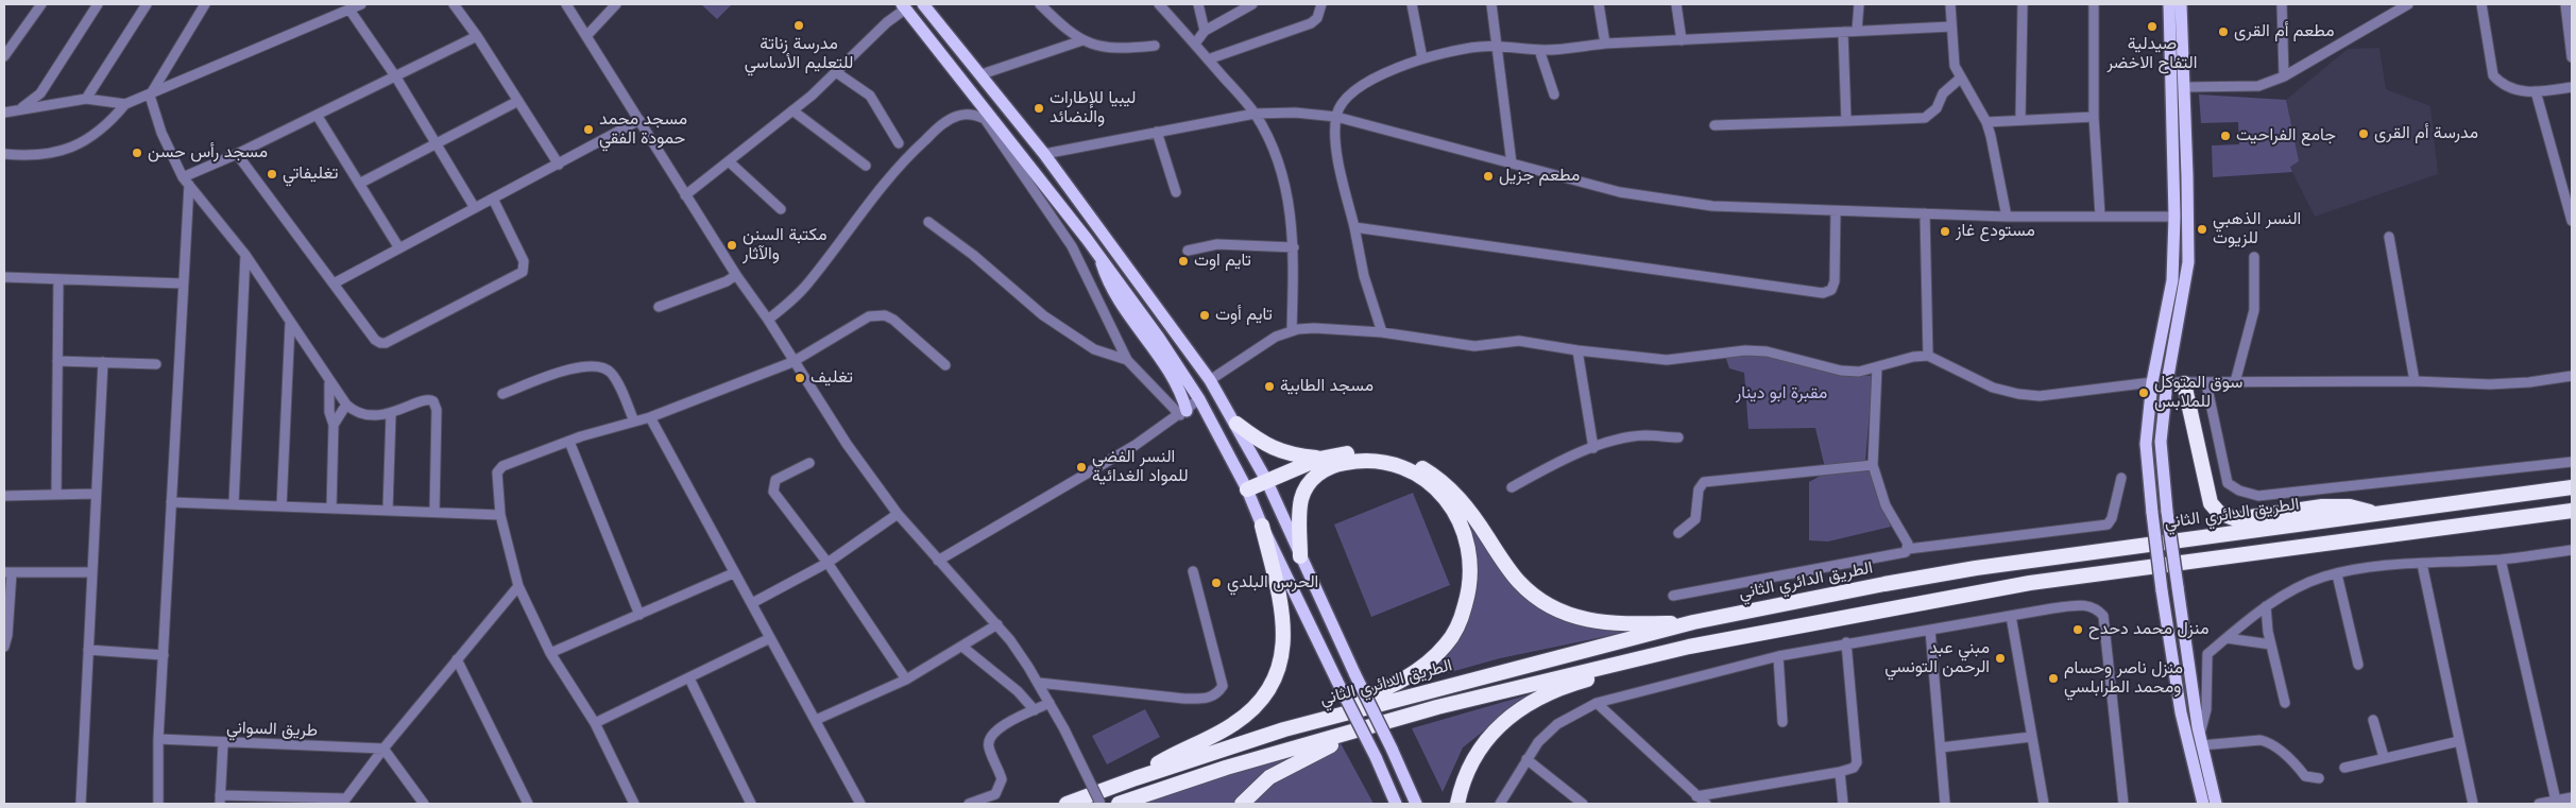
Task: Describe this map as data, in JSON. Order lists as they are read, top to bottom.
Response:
{
  "streets": {
    "highway": ["الطريق الدائري الثاني"],
    "street": ["طريق السواني"]
  },
  "parks": ["مقبرة ابو دينار"],
  "places": [
    "مدرسة زناتة للتعليم الأساسي",
    "صيدلية التفاح الاخضر",
    "مطعم أم القرى",
    "ليبيا للإطارات والنضائد",
    "مسجد محمد حمودة الفقي",
    "مدرسة أم القرى",
    "جامع الفراحيت",
    "مسجد رأس حسن",
    "تغليفاتي",
    "مطعم جزيل",
    "النسر الذهبي للزيوت",
    "مستودع غاز",
    "مكتبة السنن والآثار",
    "تايم اوت",
    "تايم أوت",
    "تغليف",
    "مسجد الطابية",
    "سوق المتوكل للملابس",
    "النسر الفضي للمواد الغدائية",
    "الحرس البلدي",
    "منزل محمد دحدح",
    "مبني عبد الرحمن التونسي",
    "منزل ناصر وحسام ومحمد الطرابلسي"
  ]
}
